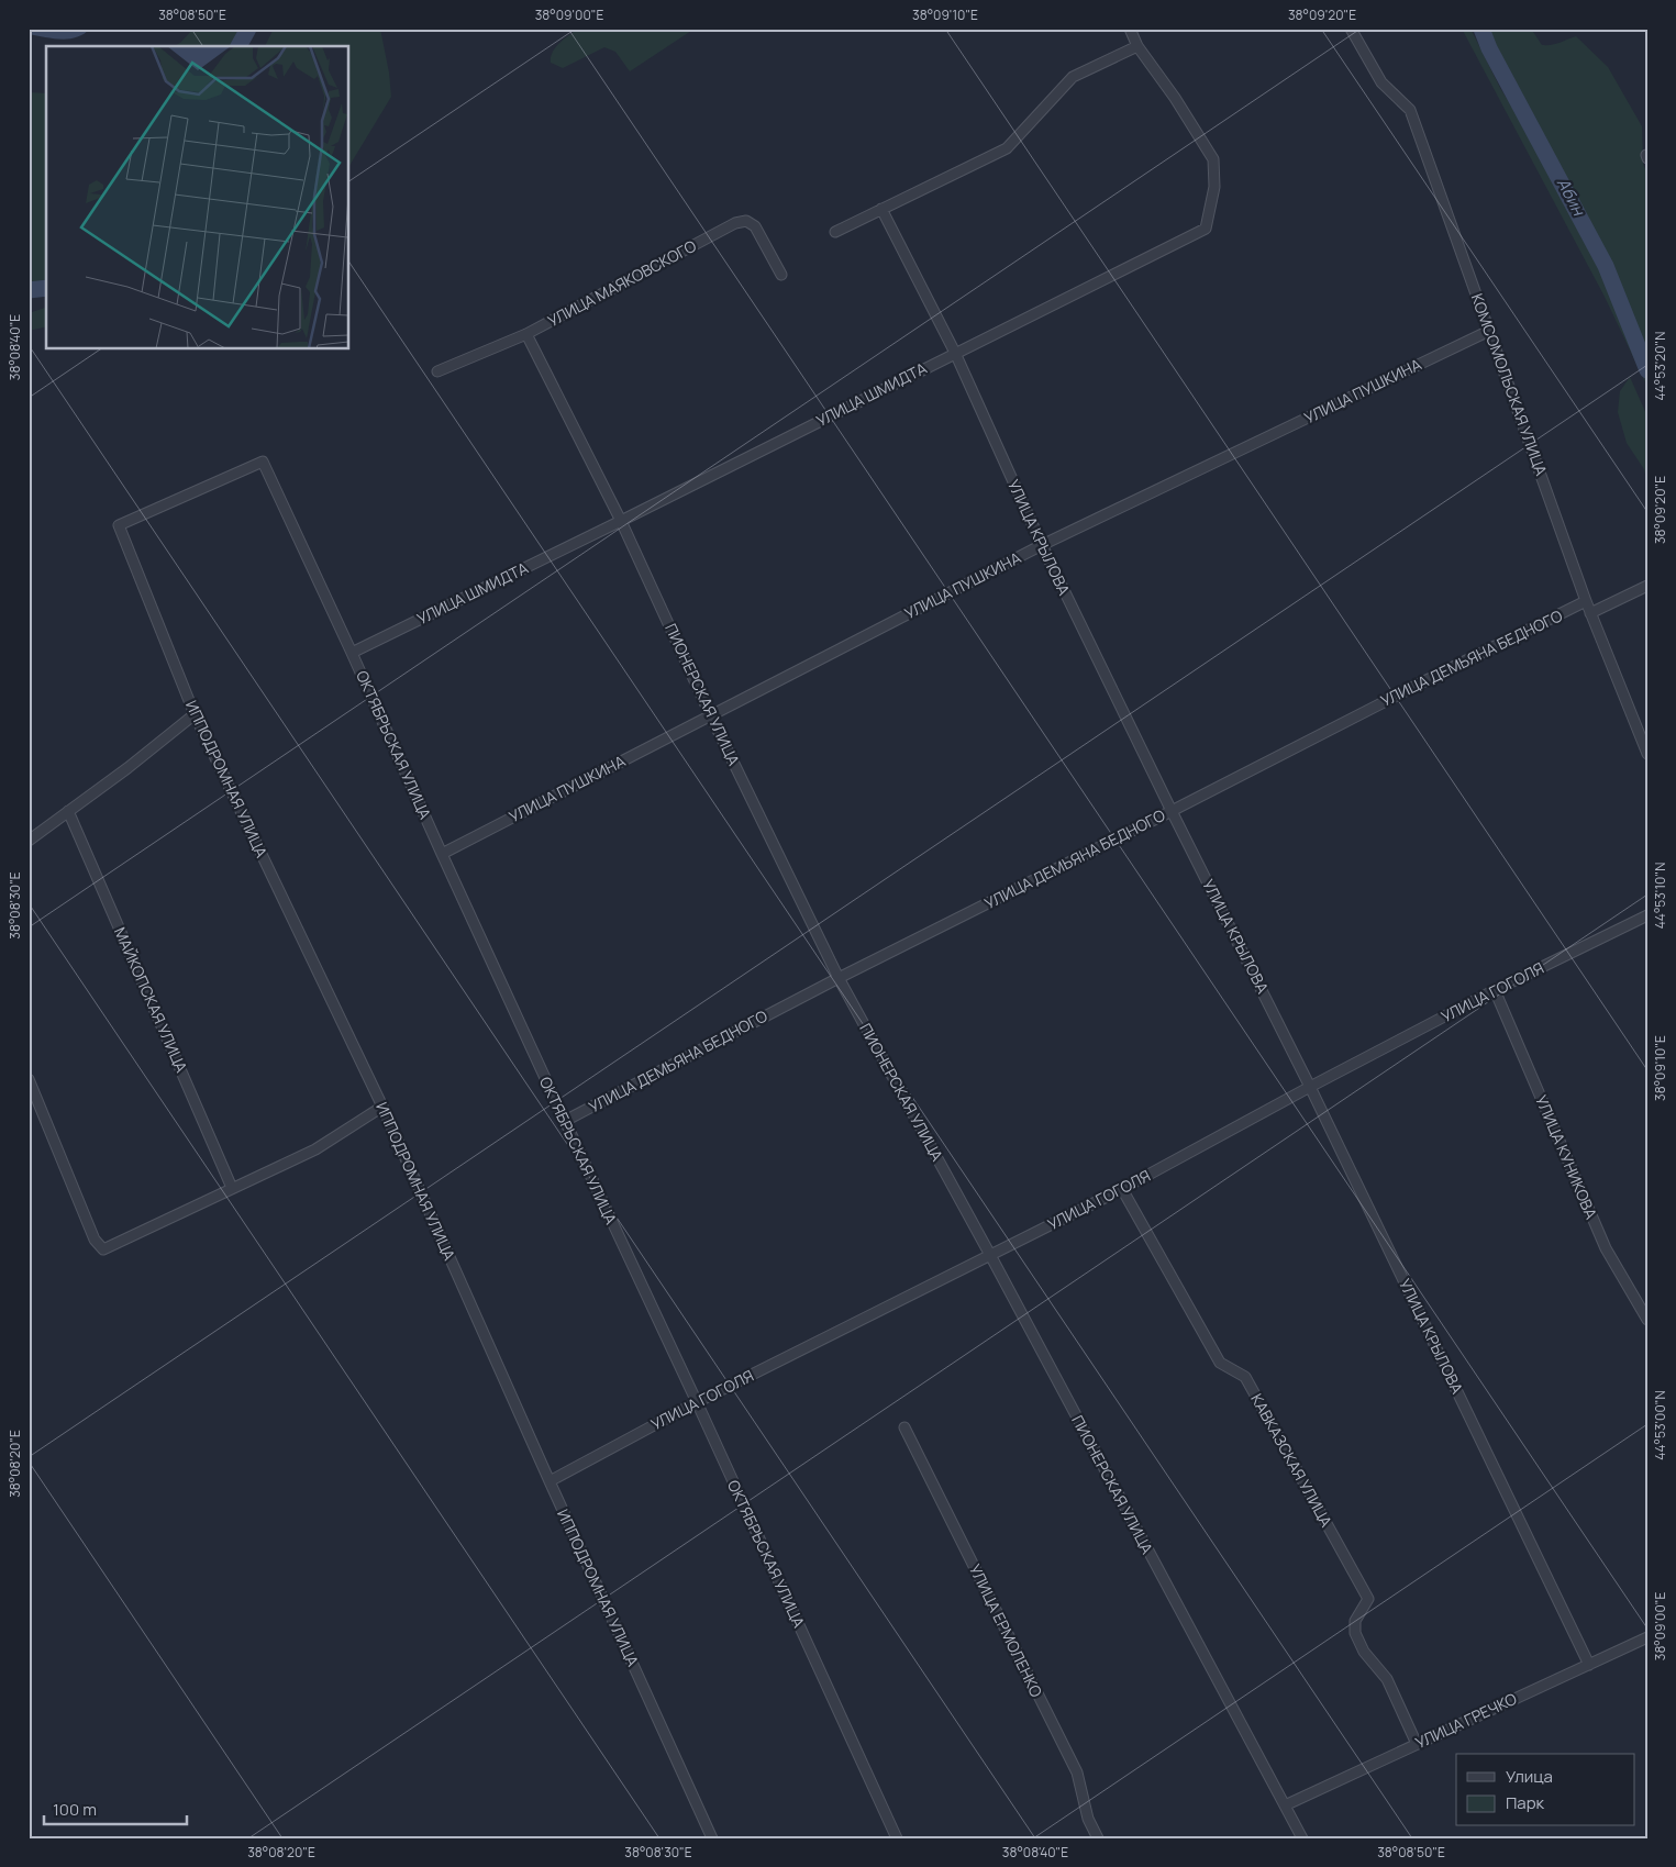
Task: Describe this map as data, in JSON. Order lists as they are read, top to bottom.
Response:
{
  "streets": {
    "street": [
      "УЛИЦА МАЯКОВСКОГО",
      "КОМСОМОЛЬСКАЯ УЛИЦА",
      "УЛИЦА ПУШКИНА",
      "УЛИЦА ШМИДТА",
      "УЛИЦА КРЫЛОВА",
      "УЛИЦА ДЕМЬЯНА БЕДНОГО",
      "ПИОНЕРСКАЯ УЛИЦА",
      "ОКТЯБРЬСКАЯ УЛИЦА",
      "ИППОДРОМНАЯ УЛИЦА",
      "УЛИЦА ГОГОЛЯ",
      "МАЙКОПСКАЯ УЛИЦА",
      "УЛИЦА КУНИКОВА",
      "КАВКАЗСКАЯ УЛИЦА",
      "УЛИЦА ЕРМОЛЕНКО",
      "УЛИЦА ГРЕЧКО"
    ]
  },
  "crossings": [
    ["УЛИЦА МАЯКОВСКОГО", "ПИОНЕРСКАЯ УЛИЦА"],
    ["КОМСОМОЛЬСКАЯ УЛИЦА", "УЛИЦА ПУШКИНА"],
    ["КОМСОМОЛЬСКАЯ УЛИЦА", "УЛИЦА ДЕМЬЯНА БЕДНОГО"],
    ["УЛИЦА ПУШКИНА", "УЛИЦА КРЫЛОВА"],
    ["УЛИЦА ПУШКИНА", "ПИОНЕРСКАЯ УЛИЦА"],
    ["УЛИЦА ПУШКИНА", "ОКТЯБРЬСКАЯ УЛИЦА"],
    ["УЛИЦА ШМИДТА", "УЛИЦА КРЫЛОВА"],
    ["УЛИЦА ШМИДТА", "ПИОНЕРСКАЯ УЛИЦА"],
    ["УЛИЦА ШМИДТА", "ОКТЯБРЬСКАЯ УЛИЦА"],
    ["УЛИЦА КРЫЛОВА", "УЛИЦА ДЕМЬЯНА БЕДНОГО"],
    ["УЛИЦА КРЫЛОВА", "УЛИЦА ГОГОЛЯ"],
    ["УЛИЦА КРЫЛОВА", "УЛИЦА ГРЕЧКО"],
    ["УЛИЦА ДЕМЬЯНА БЕДНОГО", "ПИОНЕРСКАЯ УЛИЦА"],
    ["УЛИЦА ДЕМЬЯНА БЕДНОГО", "ОКТЯБРЬСКАЯ УЛИЦА"],
    ["ПИОНЕРСКАЯ УЛИЦА", "УЛИЦА ГОГОЛЯ"],
    ["ПИОНЕРСКАЯ УЛИЦА", "УЛИЦА ГРЕЧКО"],
    ["ОКТЯБРЬСКАЯ УЛИЦА", "ИППОДРОМНАЯ УЛИЦА"],
    ["ОКТЯБРЬСКАЯ УЛИЦА", "УЛИЦА ГОГОЛЯ"],
    ["ИППОДРОМНАЯ УЛИЦА", "УЛИЦА ГОГОЛЯ"],
    ["УЛИЦА ГОГОЛЯ", "УЛИЦА КУНИКОВА"],
    ["УЛИЦА ГОГОЛЯ", "КАВКАЗСКАЯ УЛИЦА"],
    ["КАВКАЗСКАЯ УЛИЦА", "УЛИЦА ГРЕЧКО"]
  ],
  "water": ["Абин"],
  "legend": ["Улица", "Парк"],
  "scale_bar": "100 m",
  "coordinates": [
    "38°08'50\"E",
    "38°09'00\"E",
    "38°09'10\"E",
    "38°09'20\"E",
    "38°08'40\"E",
    "44°53'20\"N",
    "44°53'10\"N",
    "38°08'30\"E",
    "44°53'00\"N",
    "38°08'20\"E"
  ]
}
